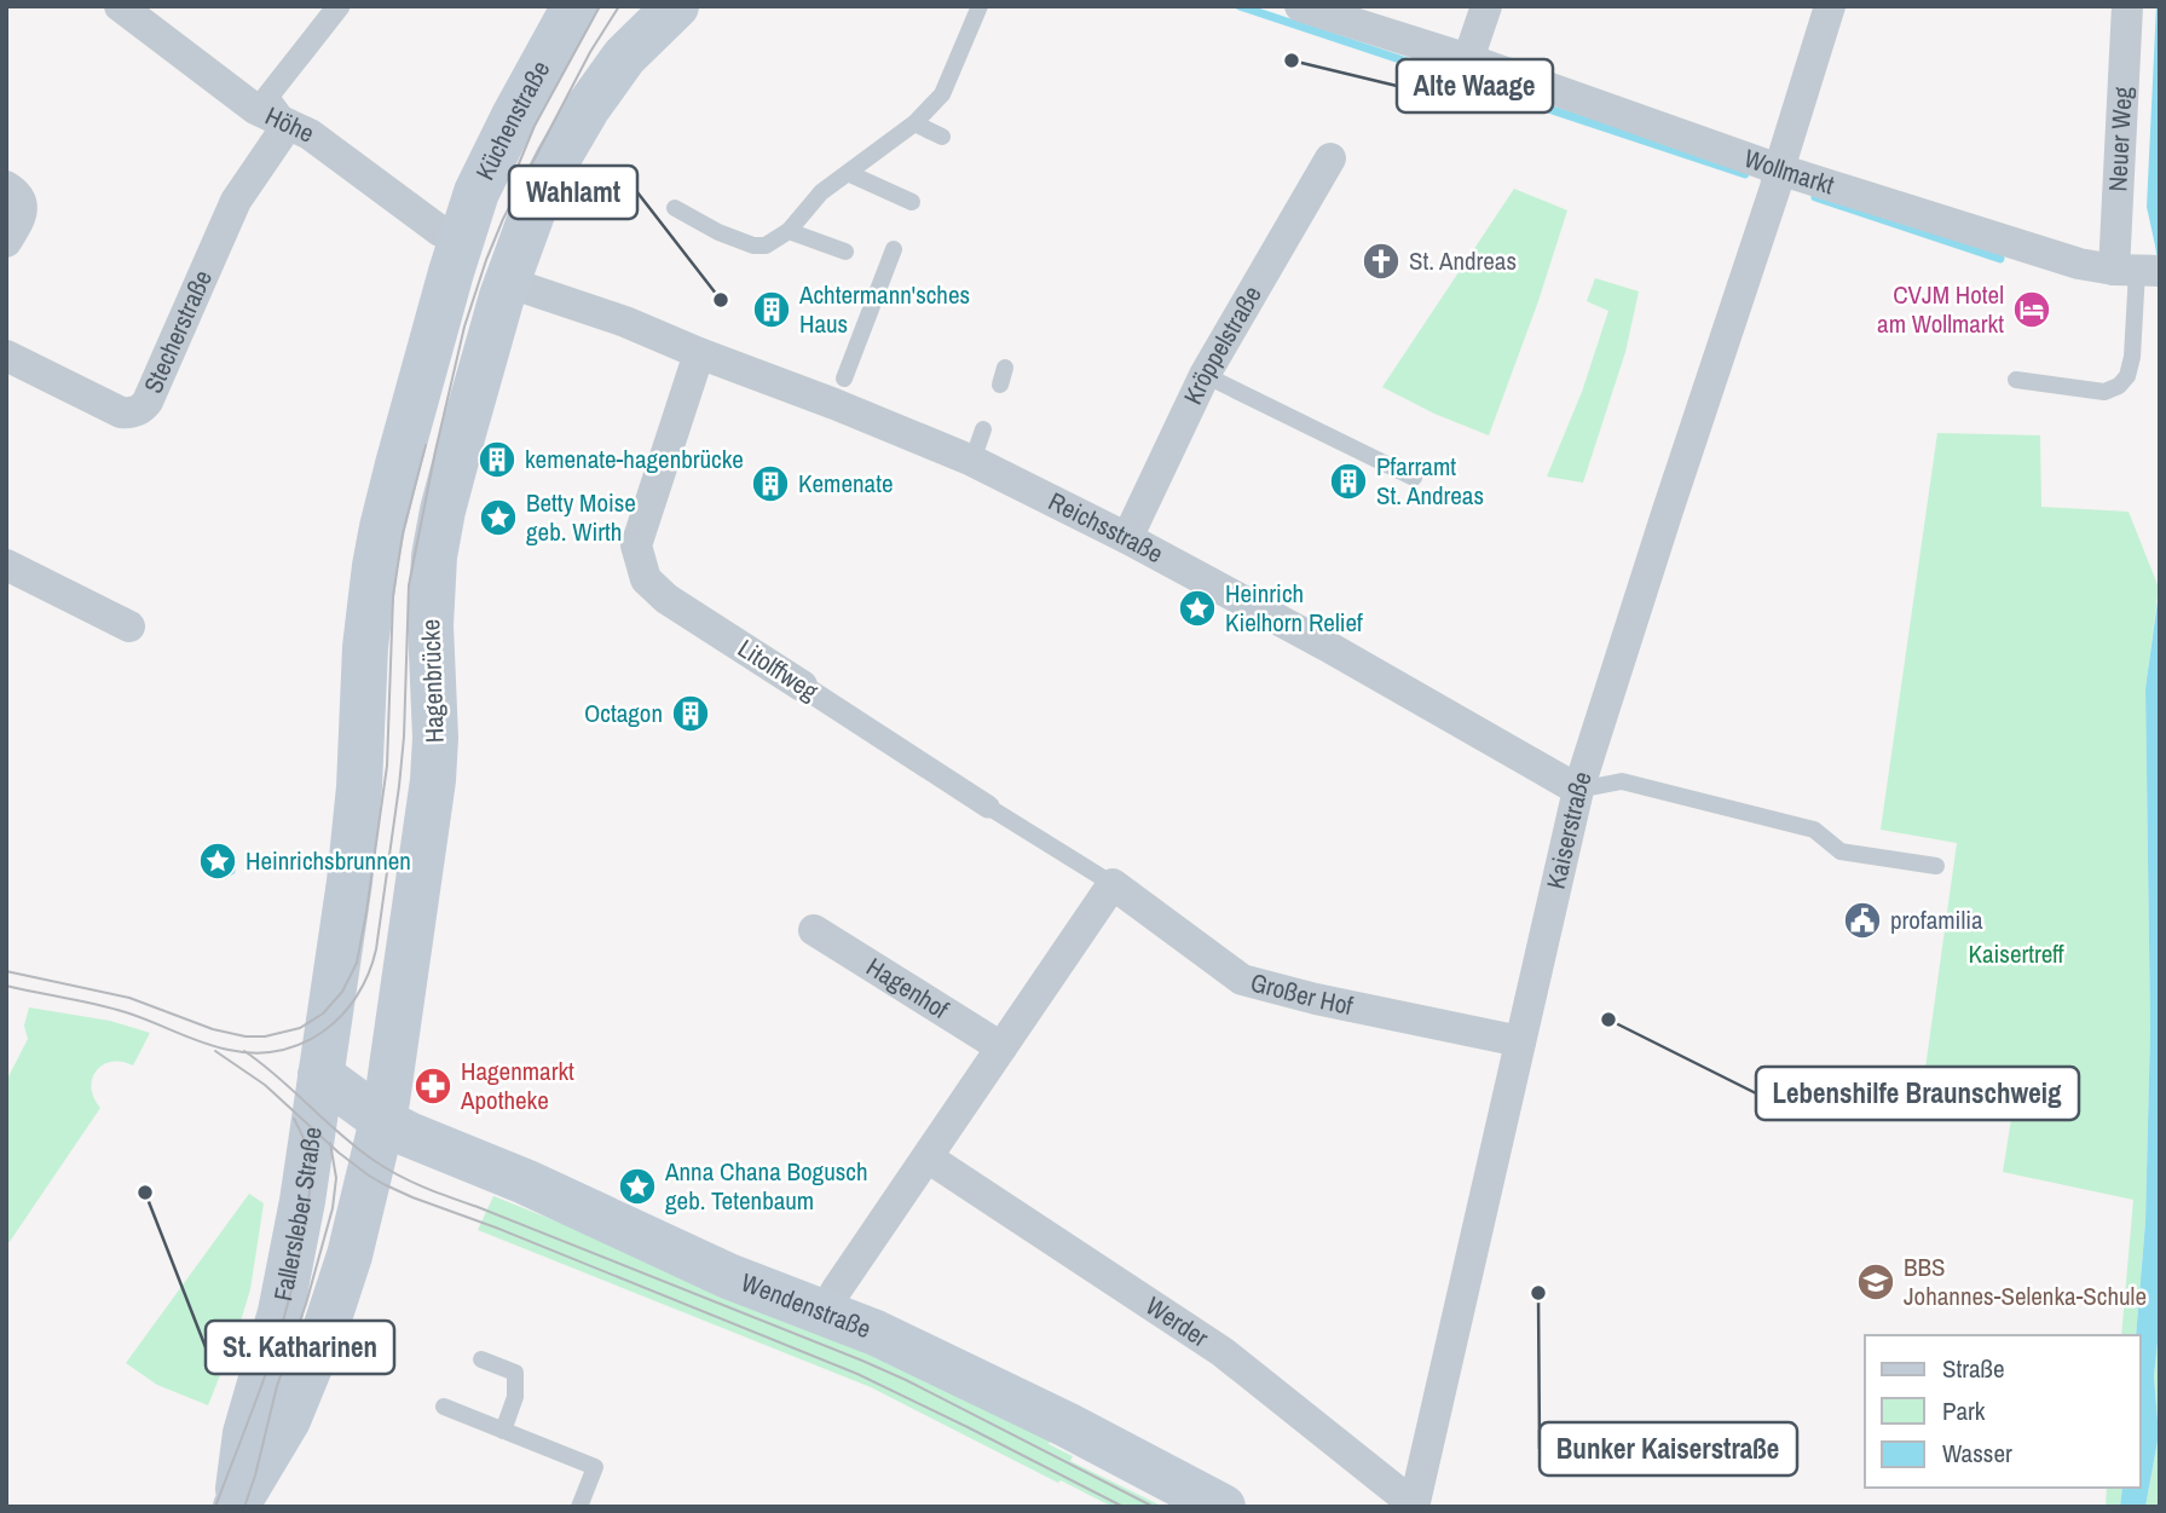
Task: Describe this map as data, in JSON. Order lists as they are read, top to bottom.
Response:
{
  "streets": {
    "main road": [
      "Küchenstraße",
      "Hagenbrücke",
      "Fallersleber Straße",
      "Wendenstraße"
    ],
    "street": [
      "Höhe",
      "Neuer Weg",
      "Wollmarkt",
      "Stecherstraße",
      "Kröppelstraße",
      "Reichsstraße",
      "Litolffweg",
      "Kaiserstraße",
      "Hagenhof",
      "Großer Hof",
      "Werder"
    ]
  },
  "crossings": [
    ["Küchenstraße", "Höhe"],
    ["Höhe", "Stecherstraße"],
    ["Neuer Weg", "Wollmarkt"],
    ["Wollmarkt", "Kaiserstraße"],
    ["Kröppelstraße", "Reichsstraße"],
    ["Reichsstraße", "Litolffweg"],
    ["Reichsstraße", "Hagenbrücke"],
    ["Reichsstraße", "Kaiserstraße"],
    ["Litolffweg", "Großer Hof"],
    ["Hagenbrücke", "Fallersleber Straße"],
    ["Hagenbrücke", "Wendenstraße"],
    ["Kaiserstraße", "Großer Hof"],
    ["Kaiserstraße", "Werder"],
    ["Fallersleber Straße", "Wendenstraße"]
  ],
  "parks": ["Kaisertreff"],
  "places": {
    "other": [
      "Alte Waage",
      "Wahlamt",
      "Lebenshilfe Braunschweig",
      "St. Katharinen",
      "Bunker Kaiserstraße"
    ],
    "church": ["St. Andreas"],
    "building": [
      "Achtermann'sches Haus",
      "kemenate-hagenbrücke",
      "Pfarramt St. Andreas",
      "Kemenate",
      "Octagon"
    ],
    "hotel": ["CVJM Hotel am Wollmarkt"],
    "place": [
      "Betty Moise geb. Wirth",
      "Heinrich Kielhorn Relief",
      "Heinrichsbrunnen",
      "Anna Chana Bogusch geb. Tetenbaum"
    ],
    "public building": ["profamilia"],
    "pharmacy": ["Hagenmarkt Apotheke"],
    "school or university": ["BBS Johannes-Selenka-Schule"]
  },
  "legend": ["Straße", "Park", "Wasser"]
}
